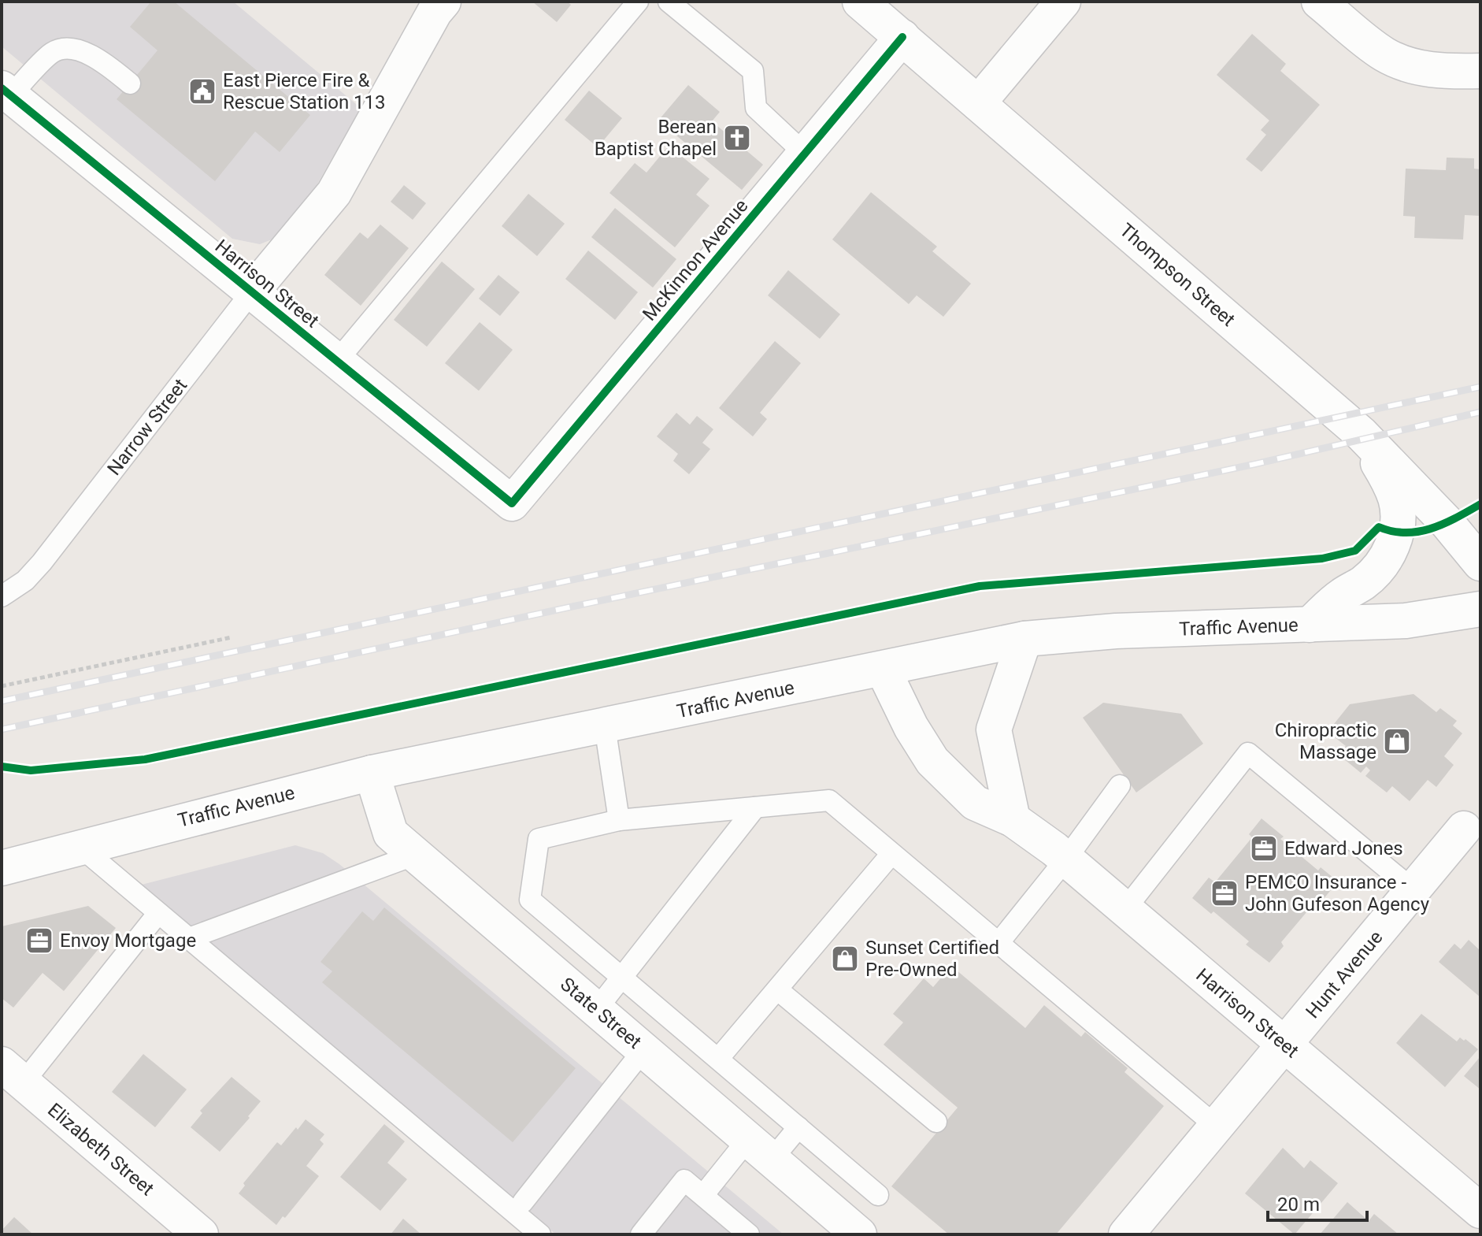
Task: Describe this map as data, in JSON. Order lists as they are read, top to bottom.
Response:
{
  "streets": {
    "street": [
      "McKinnon Avenue",
      "Thompson Street",
      "Harrison Street",
      "Traffic Avenue",
      "Hunt Avenue",
      "State Street",
      "Elizabeth Street"
    ],
    "lane": ["Narrow Street"]
  },
  "crossings": [
    ["McKinnon Avenue", "Thompson Street"],
    ["McKinnon Avenue", "Harrison Street"],
    ["Harrison Street", "Narrow Street"],
    ["Harrison Street", "Traffic Avenue"],
    ["Harrison Street", "Hunt Avenue"],
    ["Traffic Avenue", "State Street"]
  ],
  "places": {
    "public building": ["East Pierce Fire & Rescue Station 113"],
    "church": ["Berean Baptist Chapel"],
    "shop": ["Chiropractic Massage", "Sunset Certified Pre-Owned"],
    "office": ["Edward Jones", "PEMCO Insurance - John Gufeson Agency", "Envoy Mortgage"]
  },
  "scale_bar": "20 m"
}
